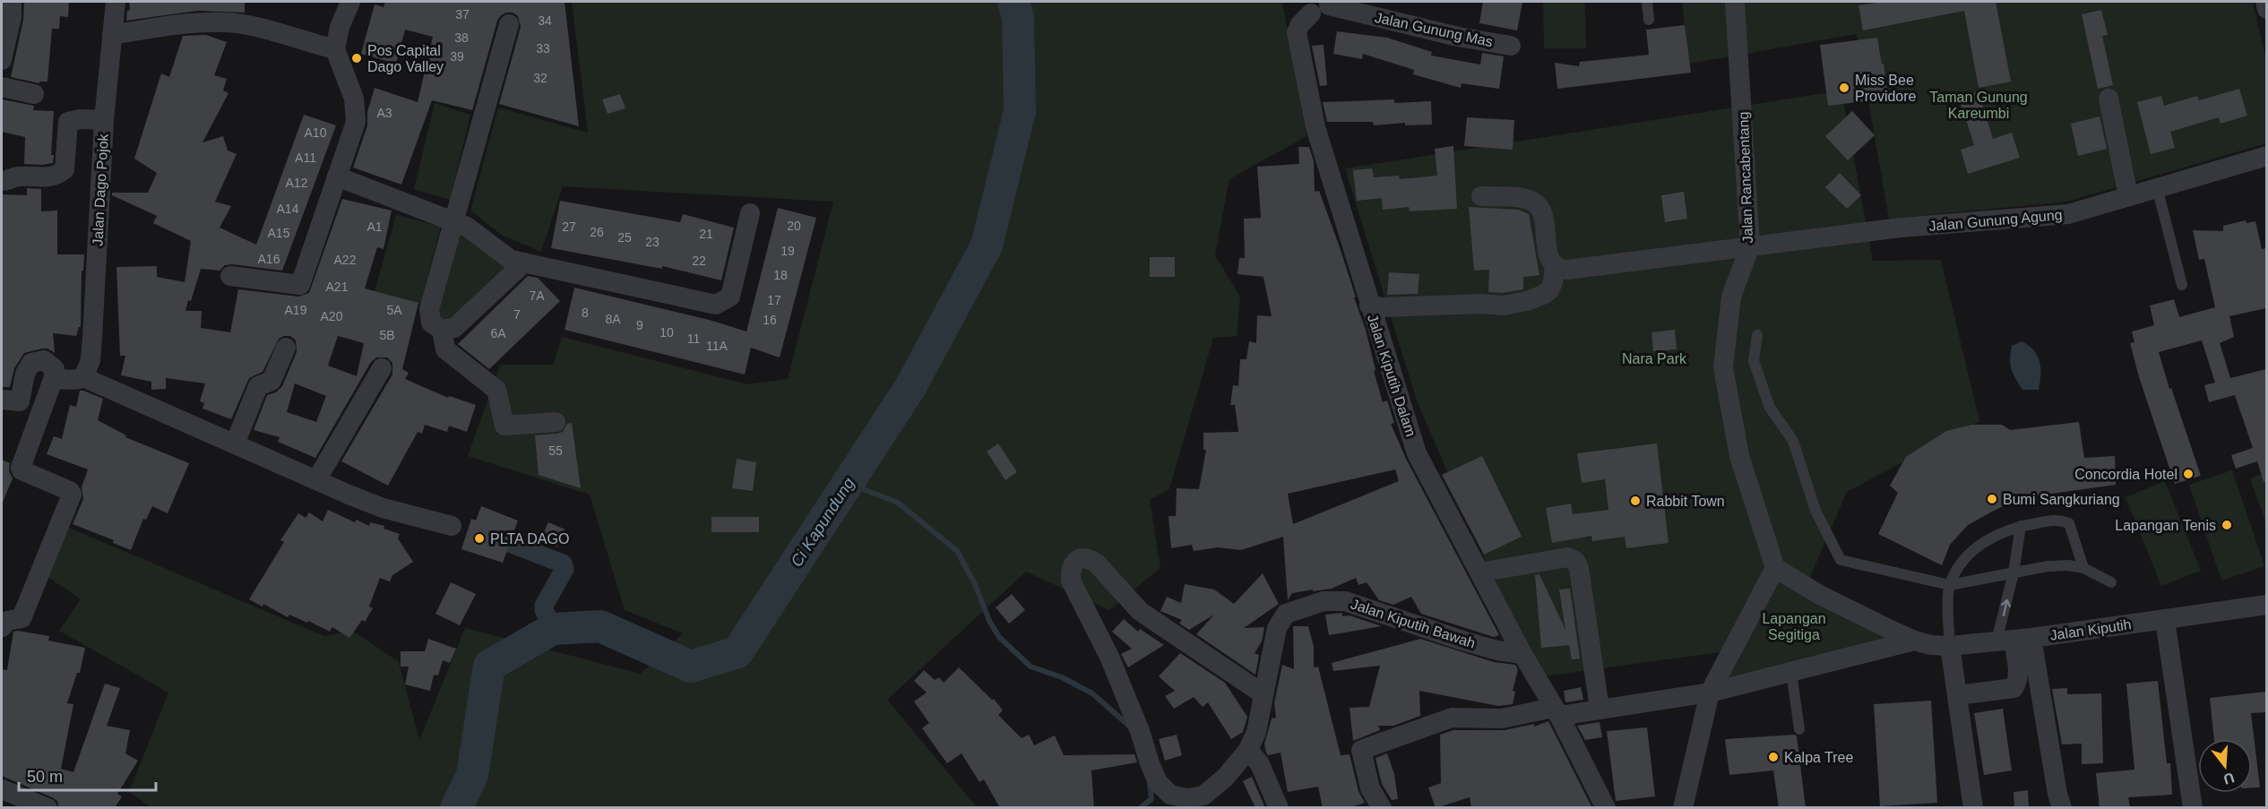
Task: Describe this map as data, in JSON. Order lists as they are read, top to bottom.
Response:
{
  "streets": {
    "street": [
      "Jalan Gunung Mas",
      "Jalan Rancabentang",
      "Jalan Dago Pojok",
      "Jalan Gunung Agung",
      "Jalan Kiputih Dalam",
      "Jalan Kiputih Bawah",
      "Jalan Kiputih"
    ]
  },
  "crossings": [
    ["Jalan Rancabentang", "Jalan Gunung Agung"],
    ["Jalan Rancabentang", "Jalan Kiputih"],
    ["Jalan Kiputih Dalam", "Jalan Kiputih Bawah"]
  ],
  "water": ["Ci Kapundung"],
  "parks": ["Taman Gunung Kareumbi", "Nara Park", "Lapangan Segitiga"],
  "places": [
    "Pos Capital Dago Valley",
    "Miss Bee Providore",
    "Concordia Hotel",
    "Bumi Sangkuriang",
    "Rabbit Town",
    "Lapangan Tenis",
    "PLTA DAGO",
    "Kalpa Tree"
  ],
  "house_numbers": [
    "37",
    "34",
    "38",
    "33",
    "39",
    "32",
    "A3",
    "A10",
    "A11",
    "A12",
    "A14",
    "20",
    "A1",
    "27",
    "26",
    "A15",
    "21",
    "25",
    "23",
    "19",
    "A16",
    "A22",
    "22",
    "18",
    "A21",
    "7A",
    "17",
    "A19",
    "5A",
    "8",
    "7",
    "A20",
    "8A",
    "16",
    "9",
    "10",
    "6A",
    "5B",
    "11",
    "11A",
    "55"
  ],
  "scale_bar": "50 m",
  "north": "bottom"
}
